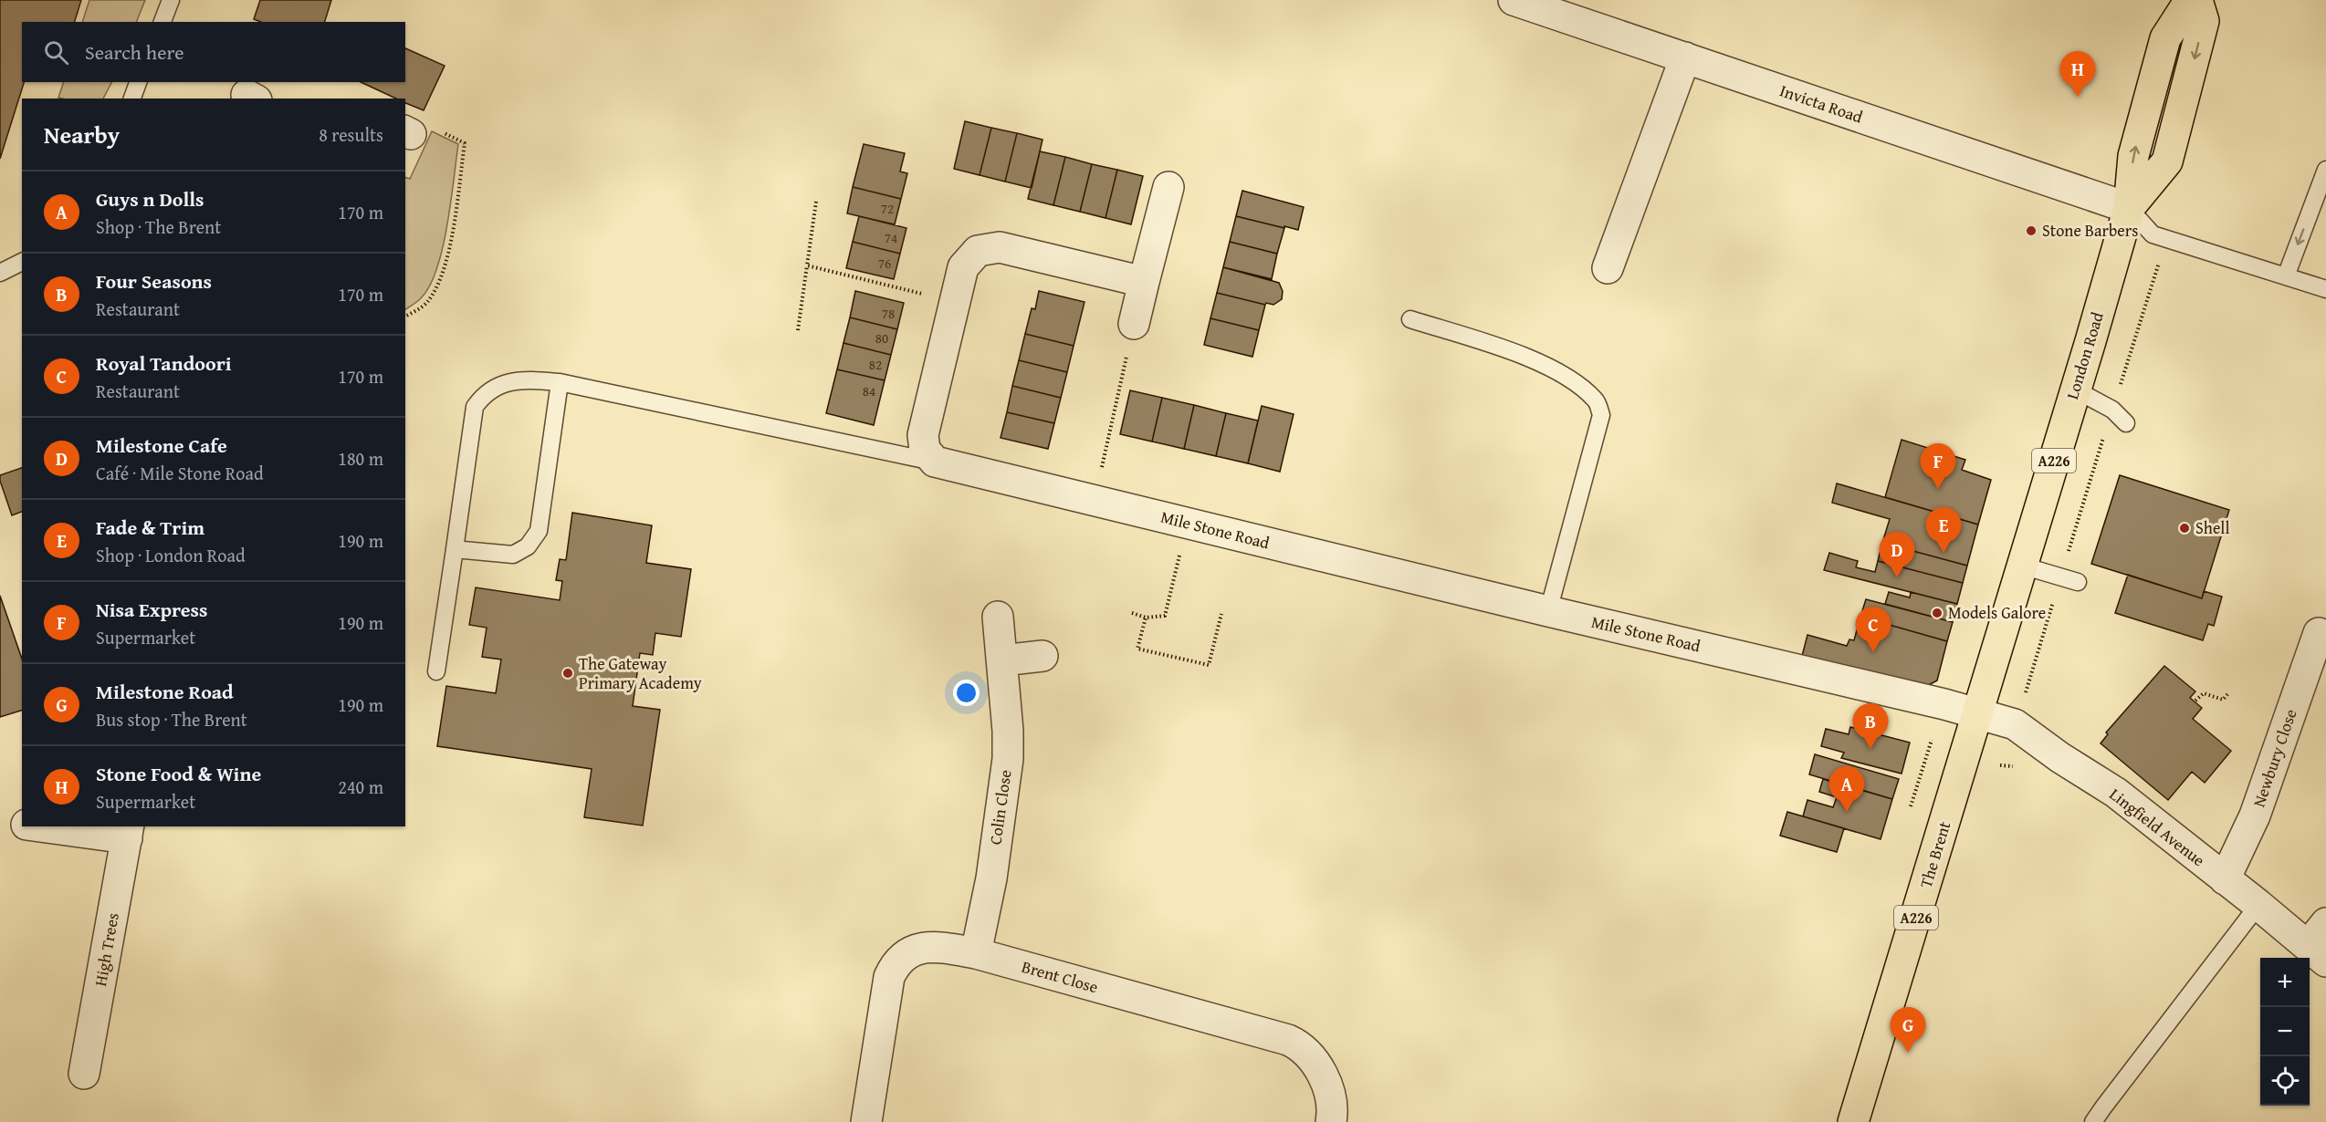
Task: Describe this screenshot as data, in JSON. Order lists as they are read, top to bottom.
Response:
{
  "streets": {
    "main road": ["London Road", "A226", "The Brent"],
    "street": [
      "Invicta Road",
      "Mile Stone Road",
      "Newbury Close",
      "Colin Close",
      "Lingfield Avenue",
      "High Trees",
      "Brent Close"
    ]
  },
  "crossings": [
    ["Invicta Road", "London Road"],
    ["London Road", "Mile Stone Road"],
    ["London Road", "Lingfield Avenue"],
    ["London Road", "The Brent"],
    ["Mile Stone Road", "Lingfield Avenue"],
    ["Mile Stone Road", "The Brent"],
    ["Newbury Close", "Lingfield Avenue"],
    ["Colin Close", "Brent Close"],
    ["Lingfield Avenue", "The Brent"]
  ],
  "places": [
    "Stone Barbers",
    "Shell",
    "Models Galore",
    "The Gateway Primary Academy"
  ],
  "house_numbers": [
    "72",
    "74",
    "76",
    "78",
    "80",
    "82",
    "84"
  ],
  "page": {
    "search": "Search here",
    "pins": [
      "H",
      "F",
      "E",
      "D",
      "C",
      "B",
      "A",
      "G"
    ],
    "heading": ["Nearby", "8 results"],
    "list": [
      {
        "mark": "A",
        "name": "Guys n Dolls",
        "note": "Shop · The Brent",
        "value": "170 m"
      },
      {
        "mark": "B",
        "name": "Four Seasons",
        "note": "Restaurant",
        "value": "170 m"
      },
      {
        "mark": "C",
        "name": "Royal Tandoori",
        "note": "Restaurant",
        "value": "170 m"
      },
      {
        "mark": "D",
        "name": "Milestone Cafe",
        "note": "Café · Mile Stone Road",
        "value": "180 m"
      },
      {
        "mark": "E",
        "name": "Fade & Trim",
        "note": "Shop · London Road",
        "value": "190 m"
      },
      {
        "mark": "F",
        "name": "Nisa Express",
        "note": "Supermarket",
        "value": "190 m"
      },
      {
        "mark": "G",
        "name": "Milestone Road",
        "note": "Bus stop · The Brent",
        "value": "190 m"
      },
      {
        "mark": "H",
        "name": "Stone Food & Wine",
        "note": "Supermarket",
        "value": "240 m"
      }
    ],
    "map_buttons": ["+", "−"]
  }
}
